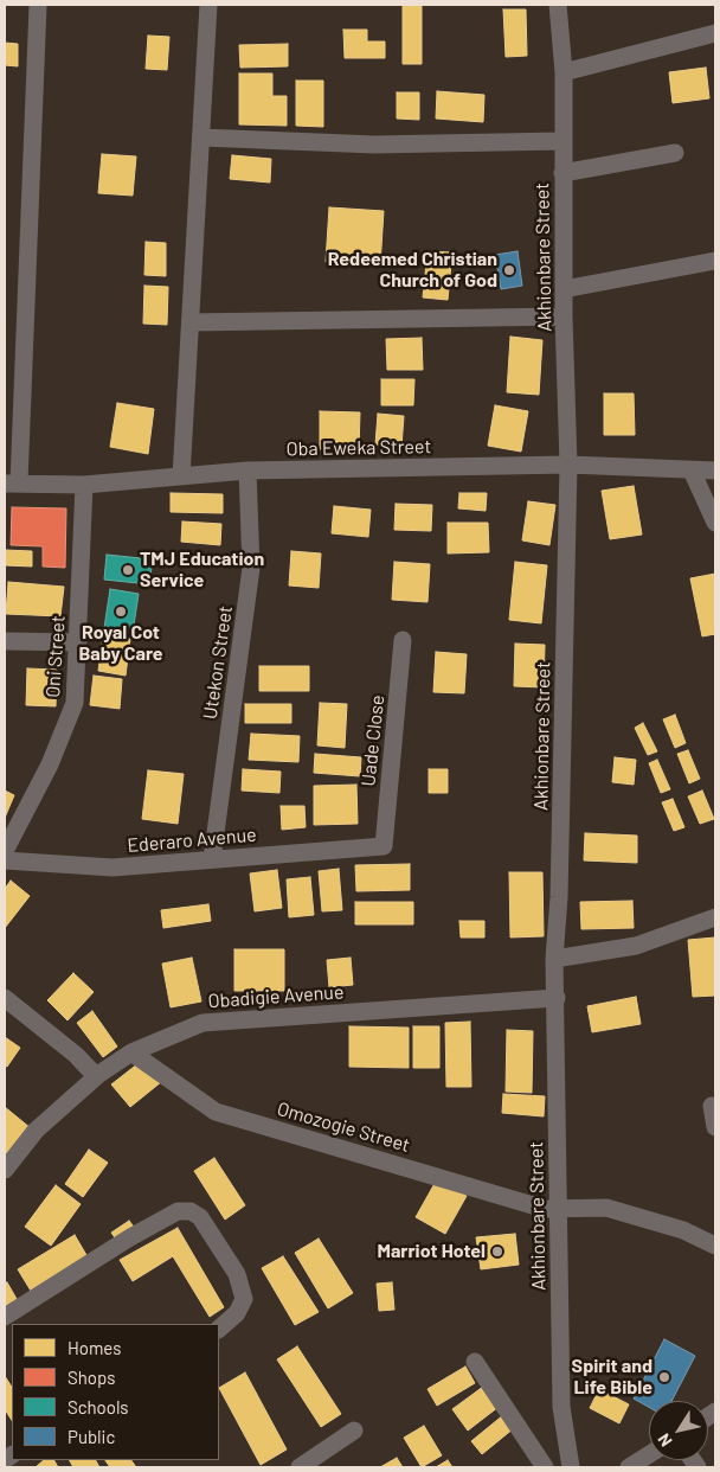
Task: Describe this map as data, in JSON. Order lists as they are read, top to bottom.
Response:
{
  "streets": {
    "street": [
      "Akhionbare Street",
      "Oba Eweka Street",
      "Oni Street",
      "Utekon Street",
      "Uade Close",
      "Ederaro Avenue",
      "Obadigie Avenue",
      "Omozogie Street"
    ]
  },
  "crossings": [
    ["Akhionbare Street", "Oba Eweka Street"],
    ["Akhionbare Street", "Obadigie Avenue"],
    ["Akhionbare Street", "Omozogie Street"],
    ["Oba Eweka Street", "Oni Street"],
    ["Oba Eweka Street", "Utekon Street"],
    ["Utekon Street", "Ederaro Avenue"],
    ["Uade Close", "Ederaro Avenue"],
    ["Obadigie Avenue", "Omozogie Street"]
  ],
  "places": [
    "Redeemed Christian Church of God",
    "TMJ Education Service",
    "Royal Cot Baby Care",
    "Marriot Hotel",
    "Spirit and Life Bible"
  ],
  "legend": [
    "Homes",
    "Shops",
    "Schools",
    "Public"
  ],
  "north": "bottom left"
}
